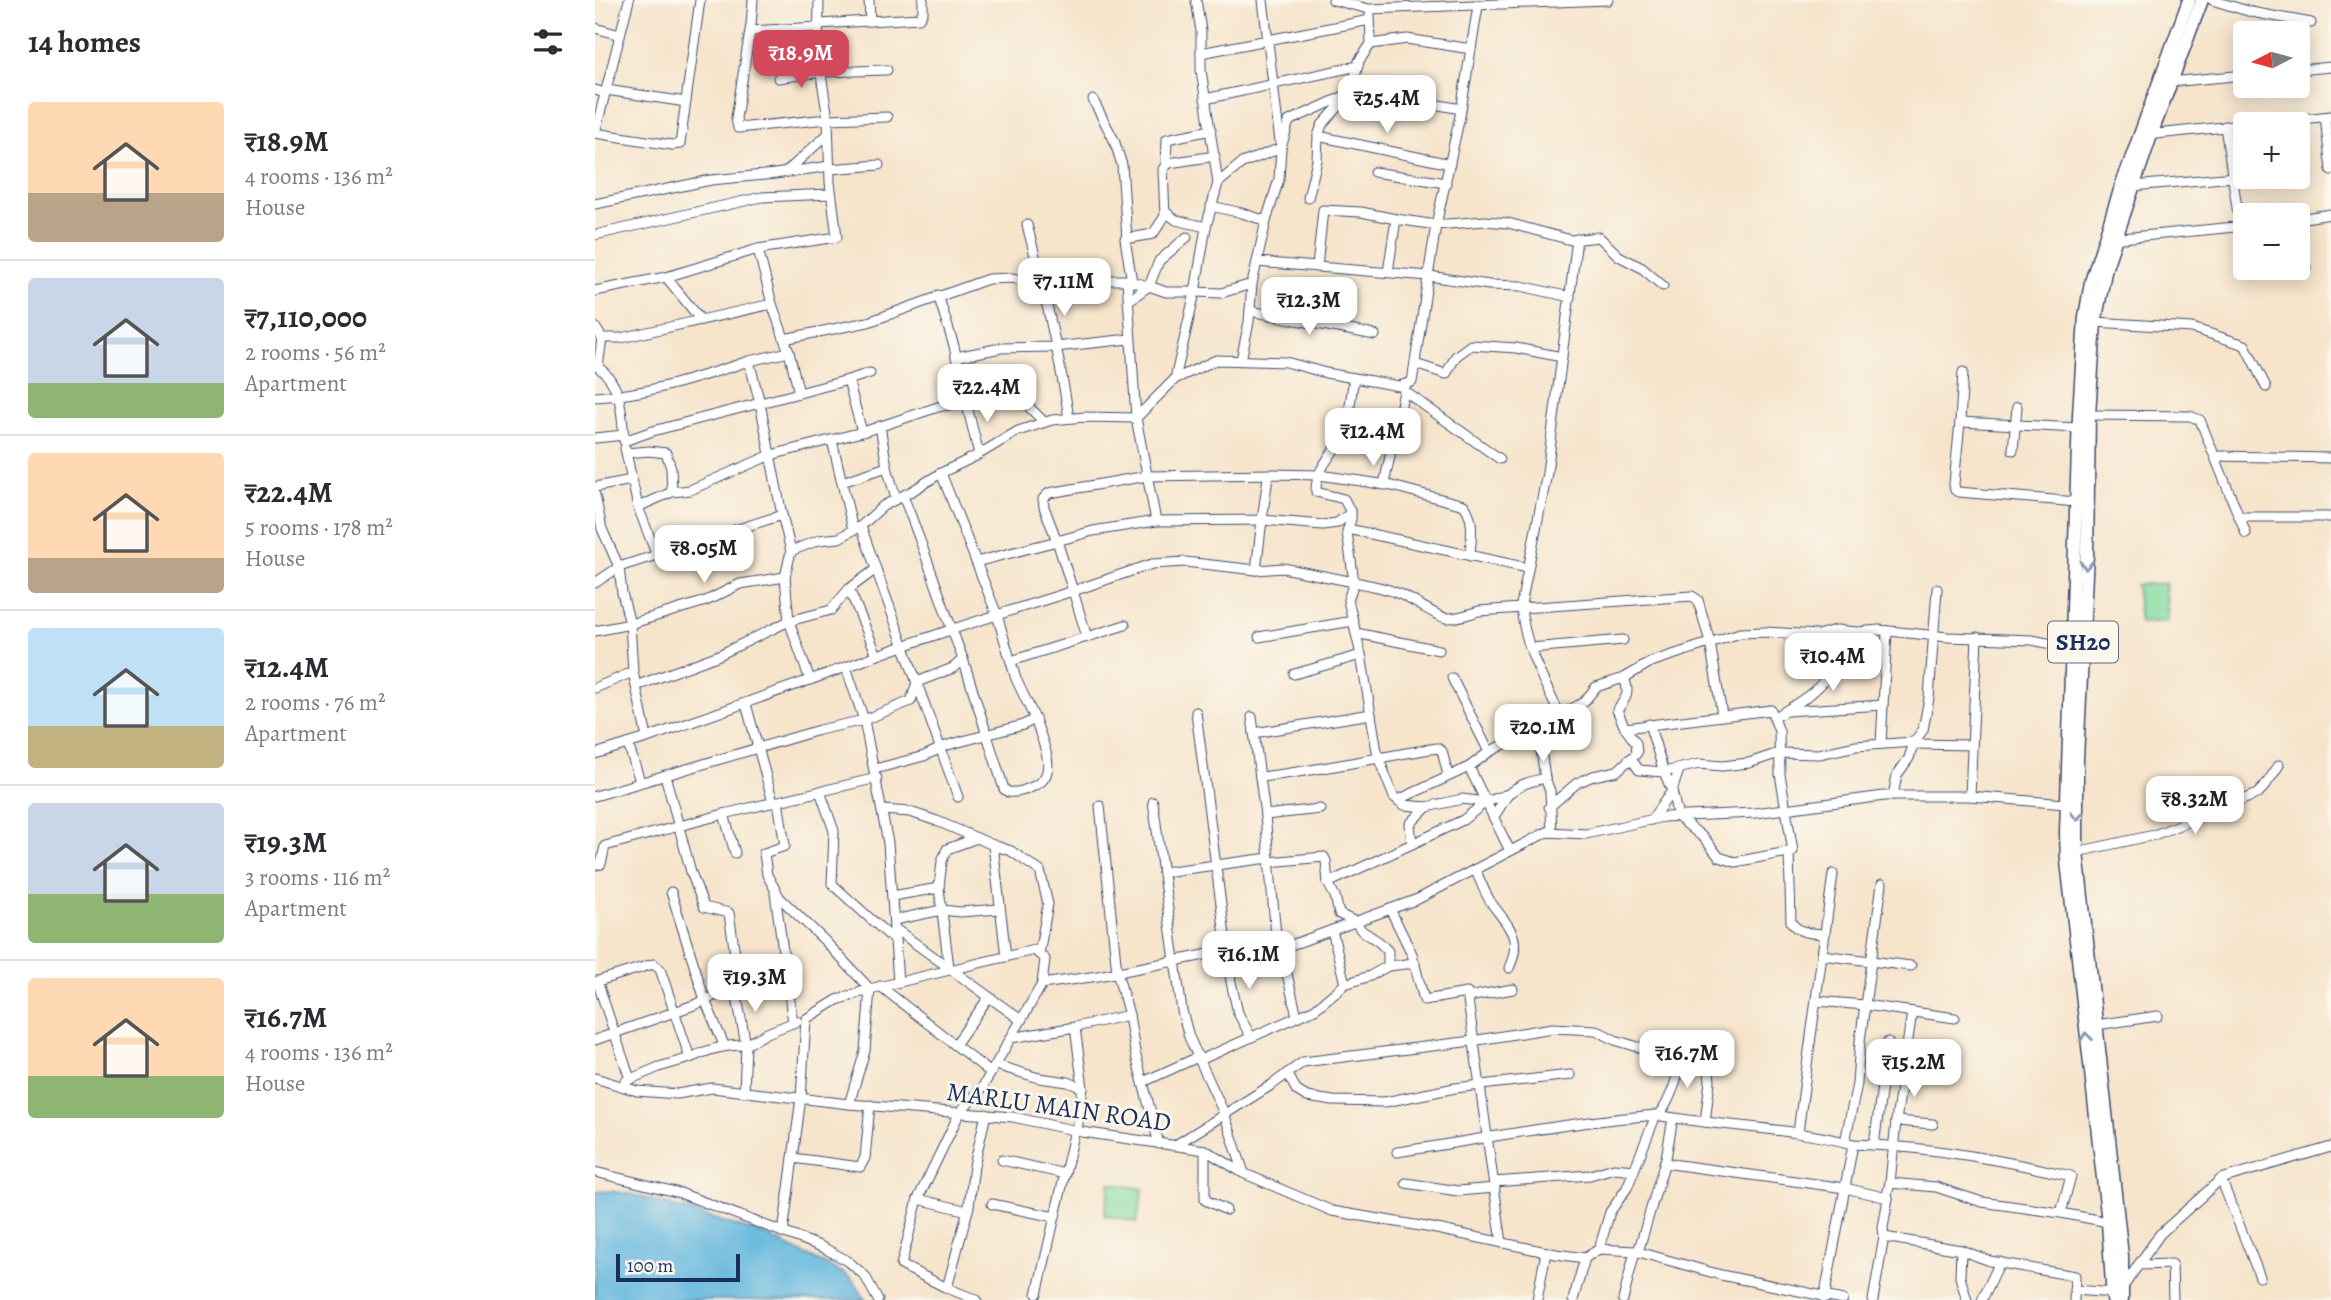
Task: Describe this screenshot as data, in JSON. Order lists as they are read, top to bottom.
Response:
{
  "streets": {
    "main road": ["SH20"],
    "street": ["MARLU MAIN ROAD"]
  },
  "scale_bar": "100 m",
  "north": "left",
  "page": {
    "heading": "14 homes",
    "map_buttons": ["+", "−"],
    "price": [
      "₹18.9M",
      "₹25.4M",
      "₹7.11M",
      "₹12.3M",
      "₹22.4M",
      "₹12.4M",
      "₹8.05M",
      "₹10.4M",
      "₹20.1M",
      "₹8.32M",
      "₹16.1M",
      "₹19.3M",
      "₹16.7M",
      "₹15.2M"
    ],
    "list": [
      {
        "name": "₹18.9M",
        "note": "4 rooms · 136 m² · House"
      },
      {
        "name": "₹7,110,000",
        "note": "2 rooms · 56 m² · Apartment"
      },
      {
        "name": "₹22.4M",
        "note": "5 rooms · 178 m² · House"
      },
      {
        "name": "₹12.4M",
        "note": "2 rooms · 76 m² · Apartment"
      },
      {
        "name": "₹19.3M",
        "note": "3 rooms · 116 m² · Apartment"
      },
      {
        "name": "₹16.7M",
        "note": "4 rooms · 136 m² · House"
      }
    ],
    "scale": "100 m"
  }
}
